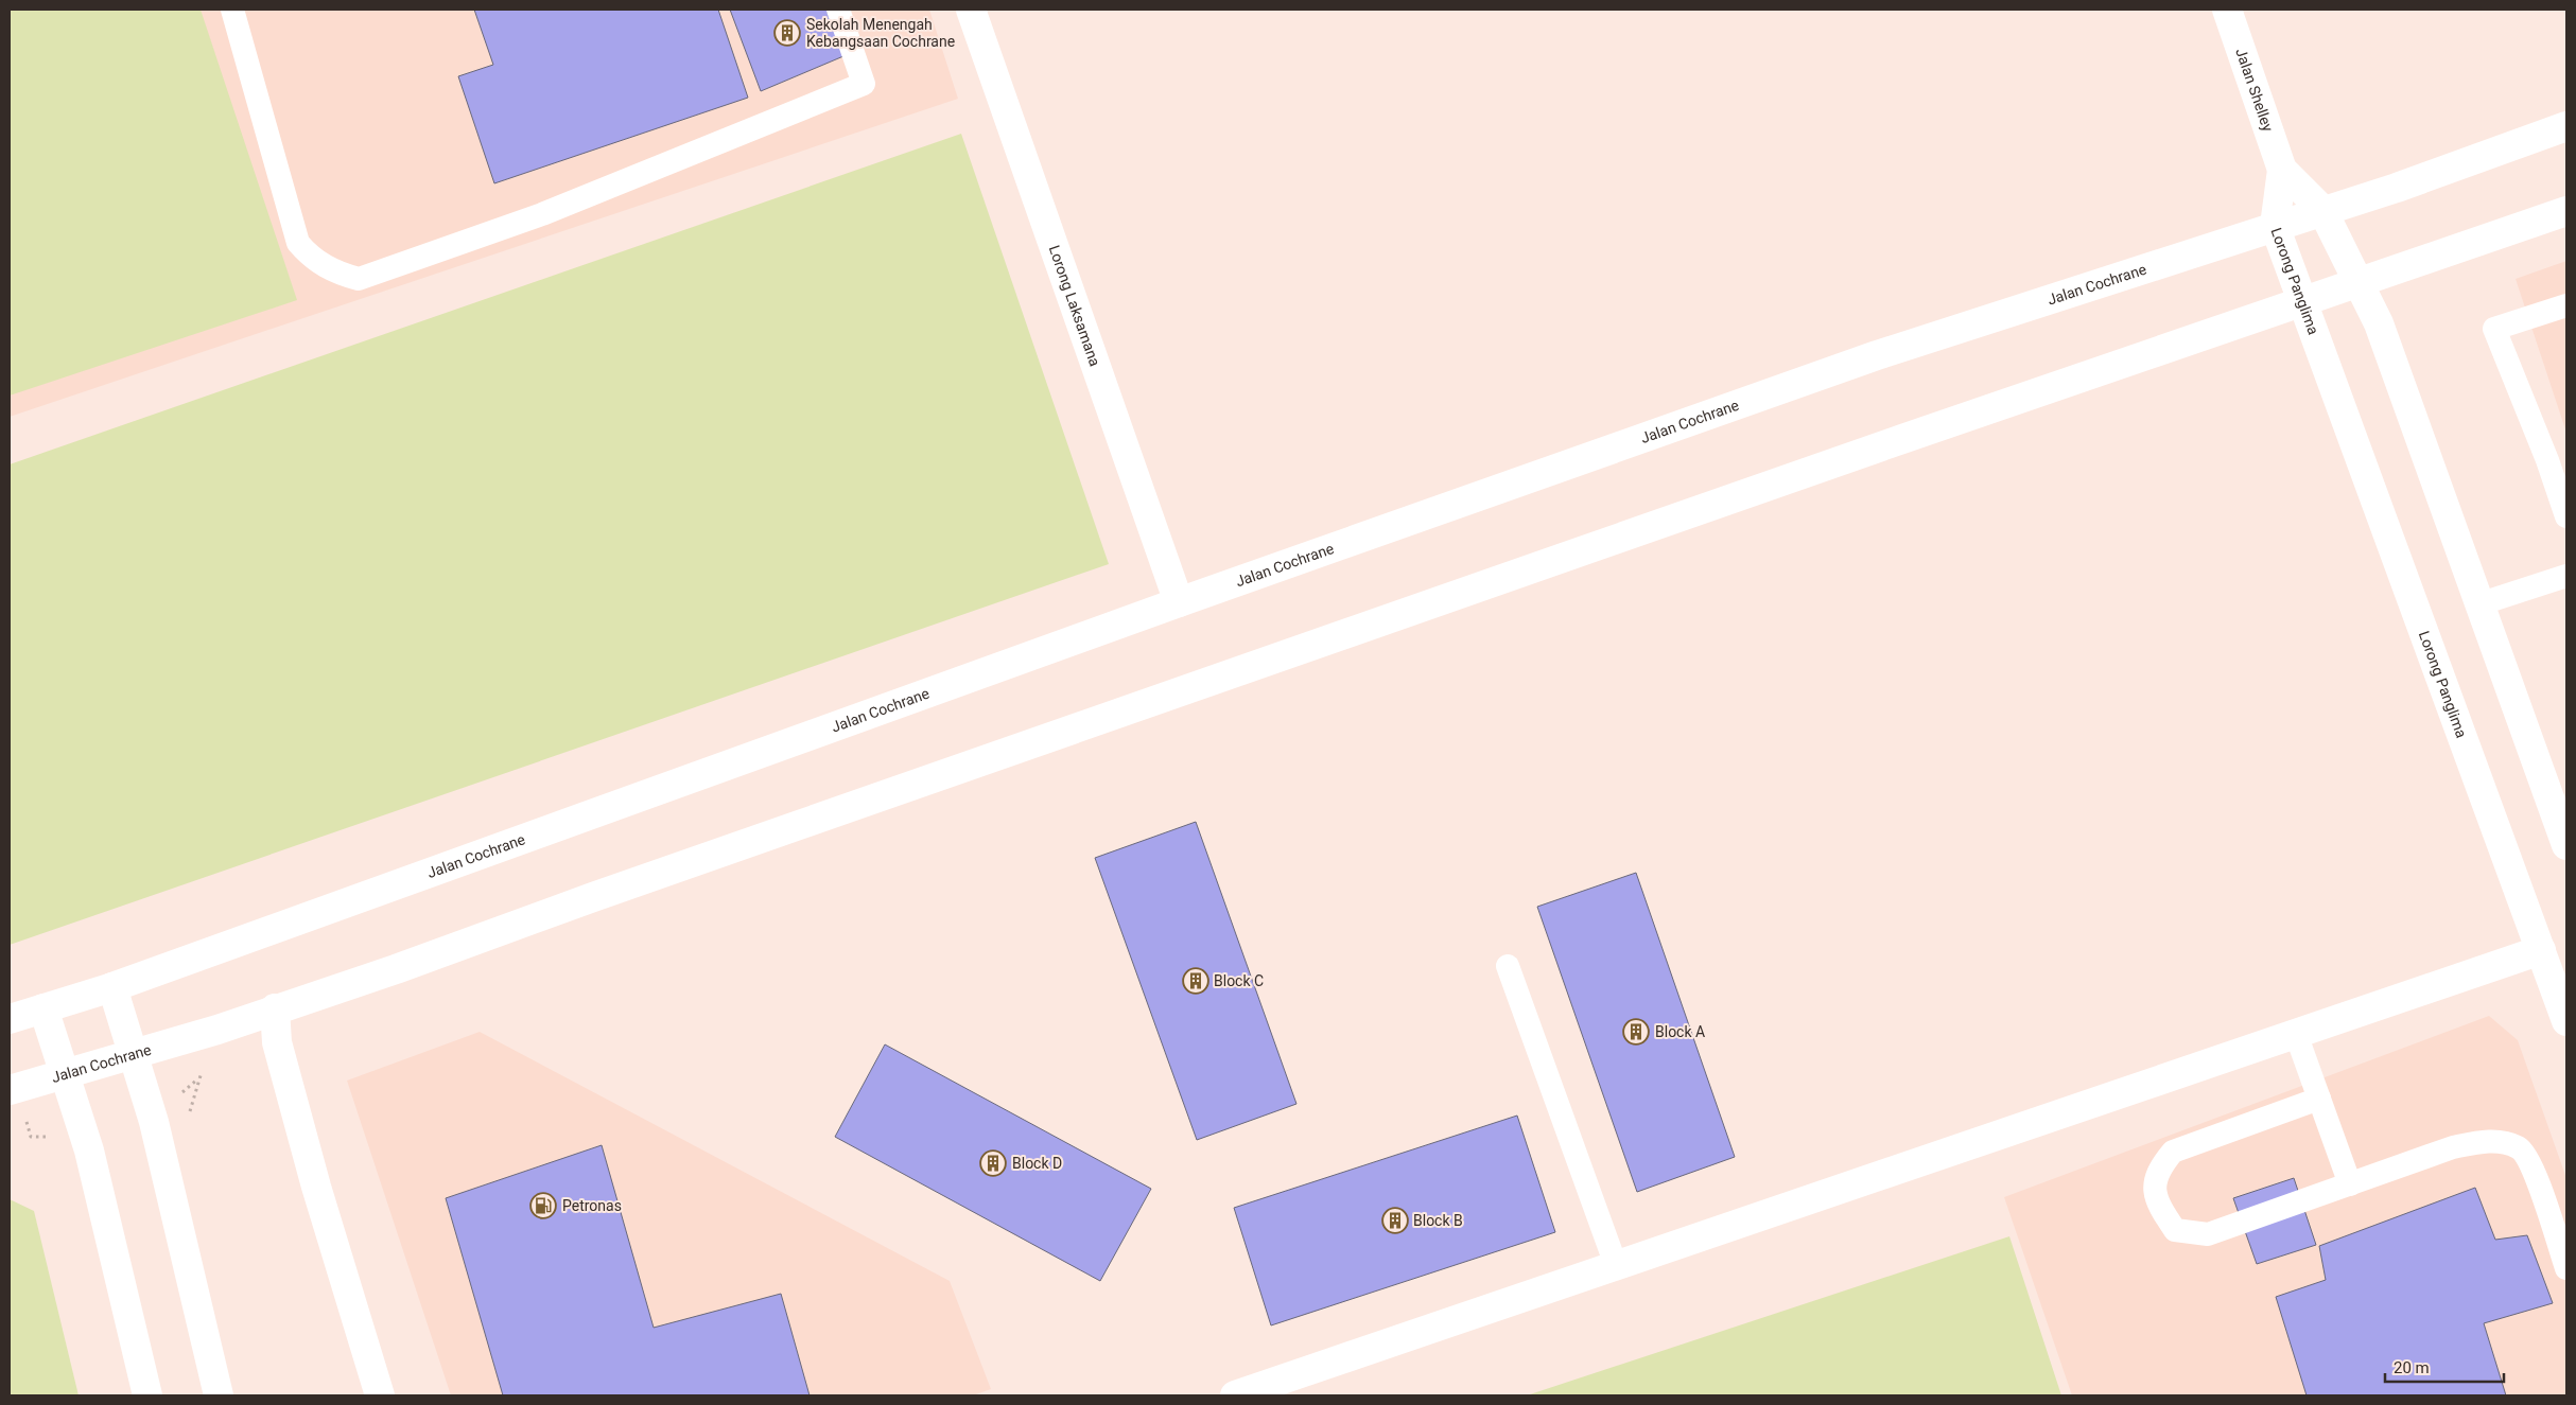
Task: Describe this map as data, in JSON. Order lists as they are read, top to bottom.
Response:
{
  "streets": {
    "street": [
      "Jalan Shelley",
      "Lorong Panglima",
      "Jalan Cochrane",
      "Lorong Laksamana"
    ]
  },
  "crossings": [
    ["Jalan Shelley", "Lorong Panglima"],
    ["Lorong Panglima", "Jalan Cochrane"],
    ["Jalan Cochrane", "Lorong Laksamana"]
  ],
  "places": {
    "building": [
      "Sekolah Menengah Kebangsaan Cochrane",
      "Block C",
      "Block A",
      "Block D",
      "Block B"
    ],
    "fuel station": ["Petronas"]
  },
  "scale_bar": "20 m"
}
